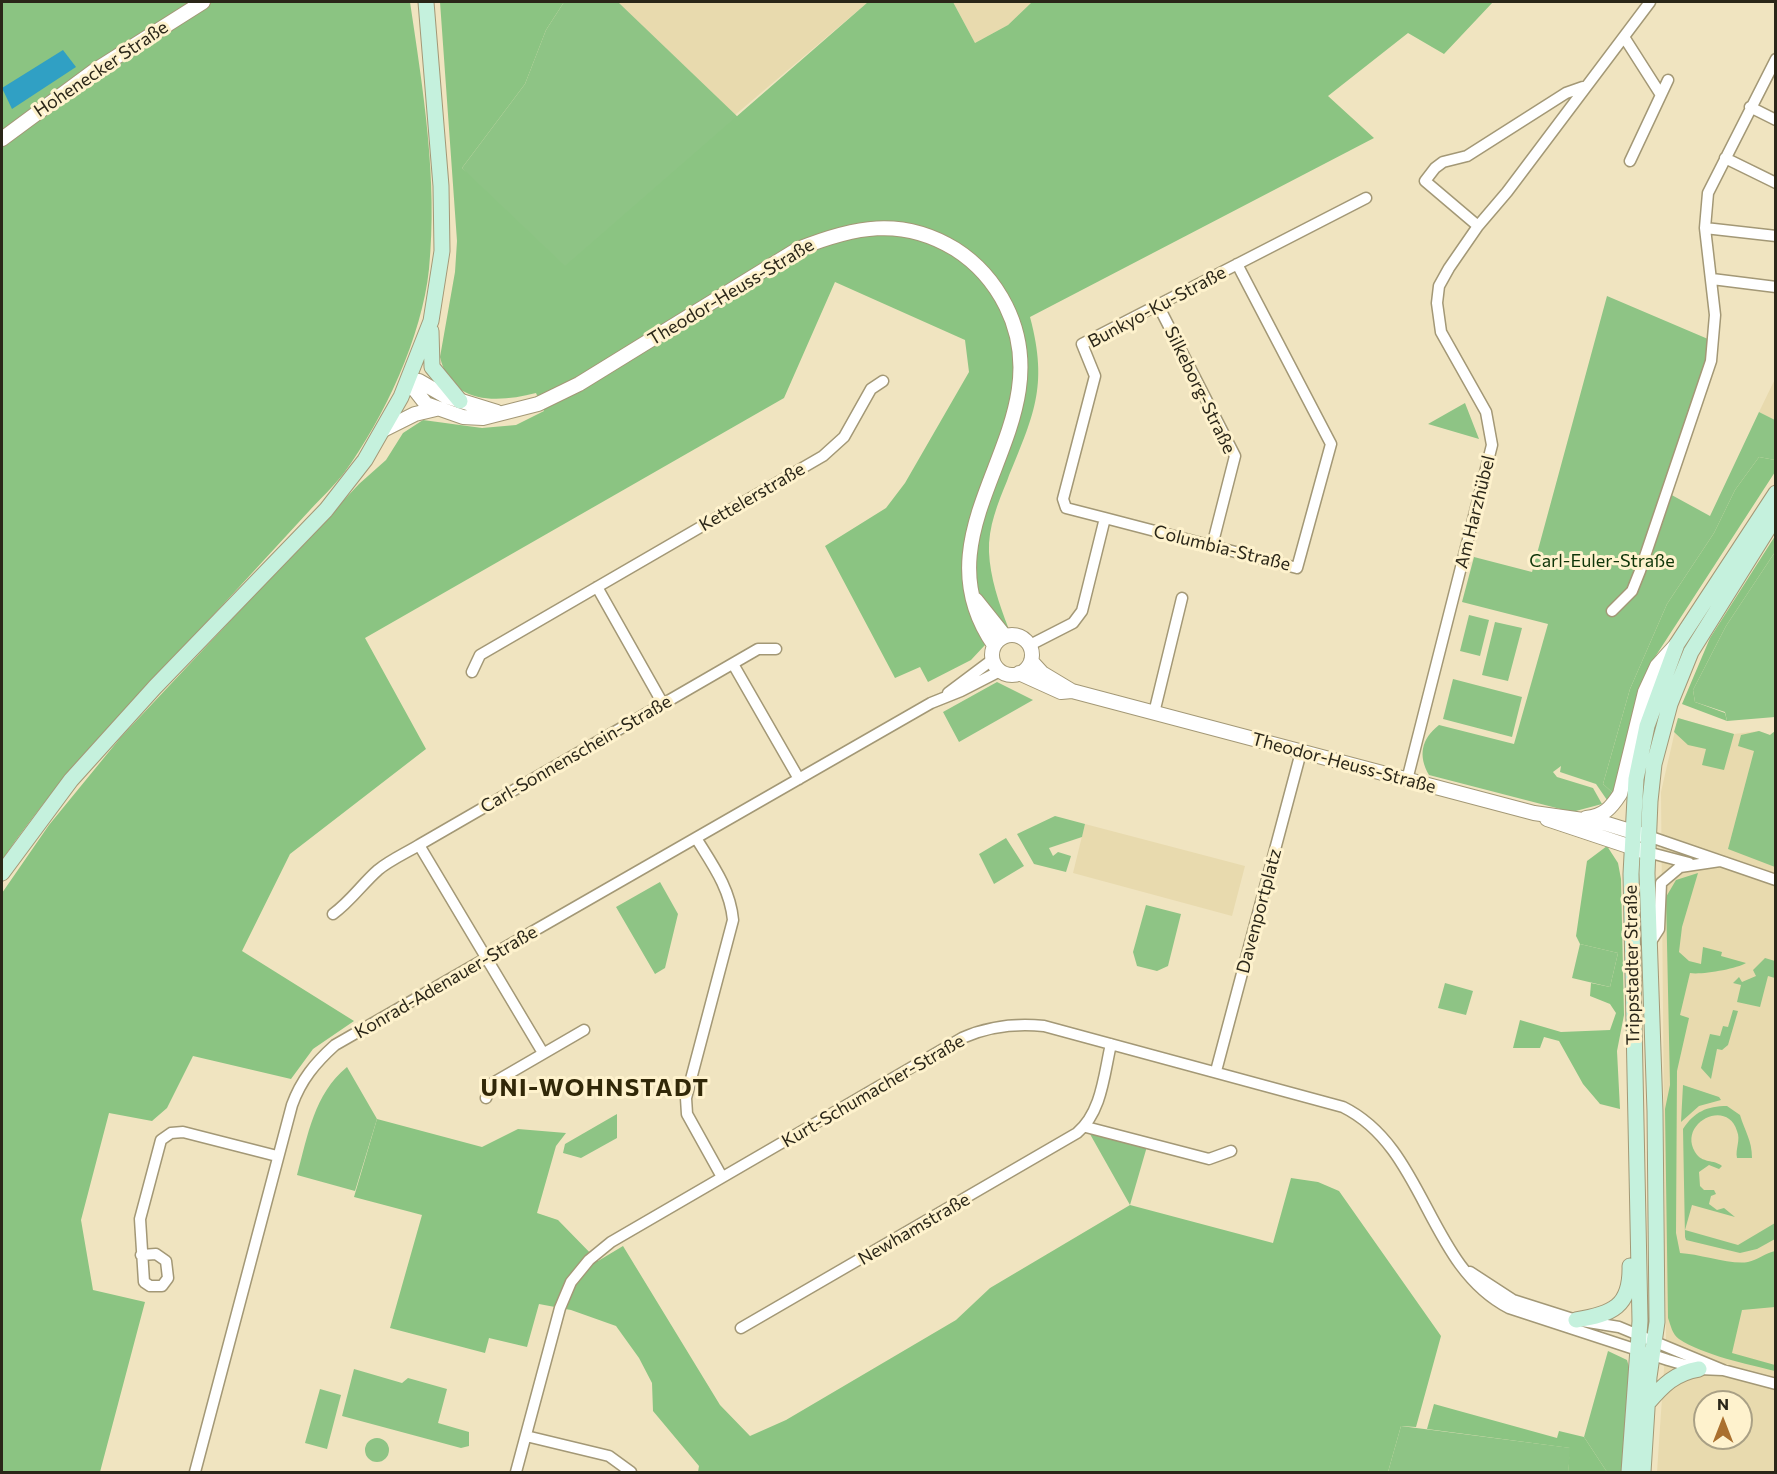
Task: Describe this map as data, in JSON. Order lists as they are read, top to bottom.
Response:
{
  "streets": {
    "main road": ["Trippstadter Straße"],
    "street": [
      "Hohenecker Straße",
      "Theodor-Heuss-Straße",
      "Bunkyo-Ku-Straße",
      "Silkeborg-Straße",
      "Kettelerstraße",
      "Am Harzhübel",
      "Columbia-Straße",
      "Carl-Sonnenschein-Straße",
      "Davenportplatz",
      "Konrad-Adenauer-Straße",
      "Kurt-Schumacher-Straße",
      "Newhamstraße"
    ]
  },
  "crossings": [
    ["Theodor-Heuss-Straße", "Am Harzhübel"],
    ["Theodor-Heuss-Straße", "Davenportplatz"],
    ["Theodor-Heuss-Straße", "Trippstadter Straße"],
    ["Theodor-Heuss-Straße", "Konrad-Adenauer-Straße"],
    ["Bunkyo-Ku-Straße", "Silkeborg-Straße"],
    ["Bunkyo-Ku-Straße", "Columbia-Straße"],
    ["Silkeborg-Straße", "Columbia-Straße"],
    ["Davenportplatz", "Kurt-Schumacher-Straße"],
    ["Trippstadter Straße", "Kurt-Schumacher-Straße"]
  ],
  "districts": ["UNI-WOHNSTADT"],
  "parks": ["Carl-Euler-Straße"],
  "north": "top"
}
